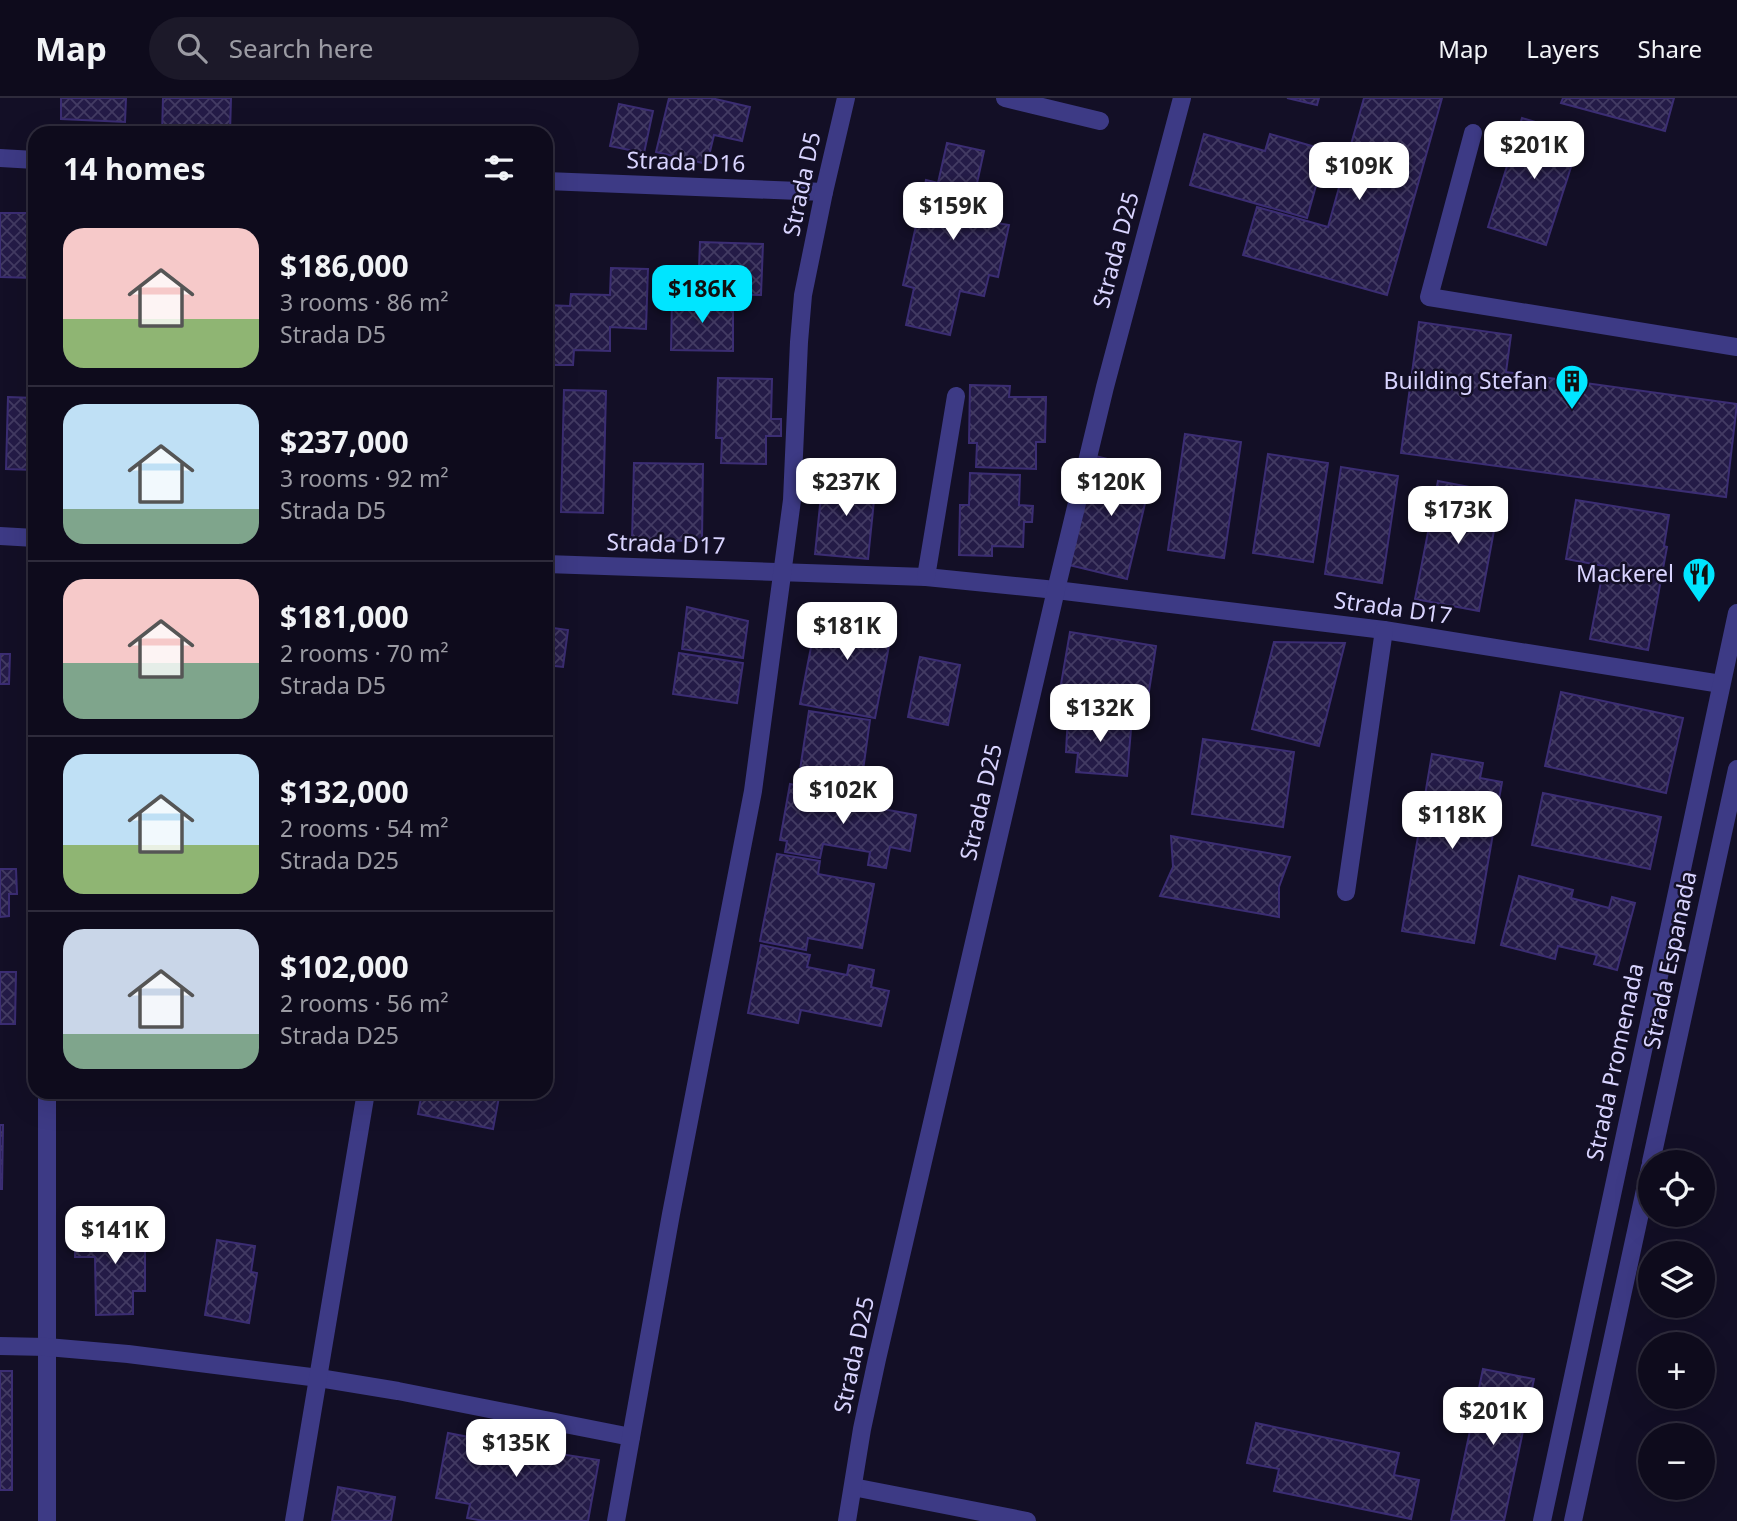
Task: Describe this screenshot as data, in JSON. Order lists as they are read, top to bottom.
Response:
{
  "streets": {
    "street": [
      "Strada D16",
      "Strada D5",
      "Strada D25",
      "Strada D17",
      "Strada Espanada",
      "Strada Promenada"
    ]
  },
  "crossings": [
    ["Strada D16", "Strada D5"],
    ["Strada D5", "Strada D17"],
    ["Strada D25", "Strada D17"],
    ["Strada D17", "Strada Promenada"]
  ],
  "places": {
    "building": ["Building Stefan"],
    "restaurant": ["Mackerel"]
  },
  "page": {
    "header": "Map",
    "search": "Search here",
    "nav": ["Map", "Layers", "Share"],
    "price": [
      "$201K",
      "$109K",
      "$159K",
      "$186K",
      "$237K",
      "$120K",
      "$173K",
      "$181K",
      "$132K",
      "$102K",
      "$118K",
      "$141K",
      "$201K",
      "$135K"
    ],
    "heading": "14 homes",
    "list": [
      {
        "name": "$186,000",
        "note": "3 rooms · 86 m² · Strada D5"
      },
      {
        "name": "$237,000",
        "note": "3 rooms · 92 m² · Strada D5"
      },
      {
        "name": "$181,000",
        "note": "2 rooms · 70 m² · Strada D5"
      },
      {
        "name": "$132,000",
        "note": "2 rooms · 54 m² · Strada D25"
      },
      {
        "name": "$102,000",
        "note": "2 rooms · 56 m² · Strada D25"
      }
    ],
    "map_buttons": ["+", "−"]
  }
}
